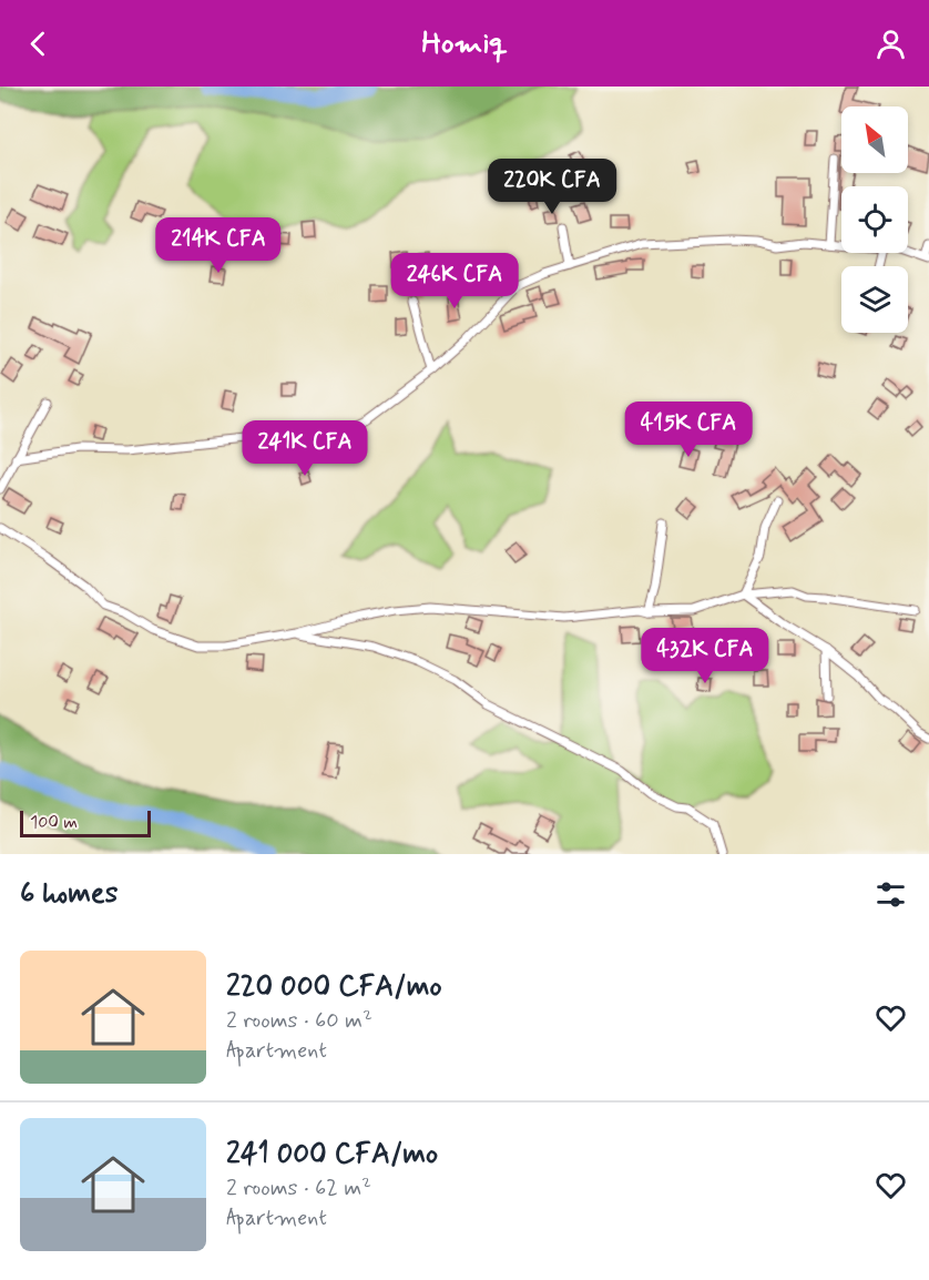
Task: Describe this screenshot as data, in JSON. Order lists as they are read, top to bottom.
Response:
{
  "scale_bar": "100 m",
  "north": "top left",
  "page": {
    "header": "Homiq",
    "price": [
      "220K CFA",
      "214K CFA",
      "246K CFA",
      "415K CFA",
      "241K CFA",
      "432K CFA"
    ],
    "scale": "100 m",
    "heading": "6 homes",
    "list": [
      {
        "name": "220 000 CFA/mo",
        "note": "2 rooms · 60 m² · Apartment"
      },
      {
        "name": "241 000 CFA/mo",
        "note": "2 rooms · 62 m² · Apartment"
      }
    ]
  }
}
